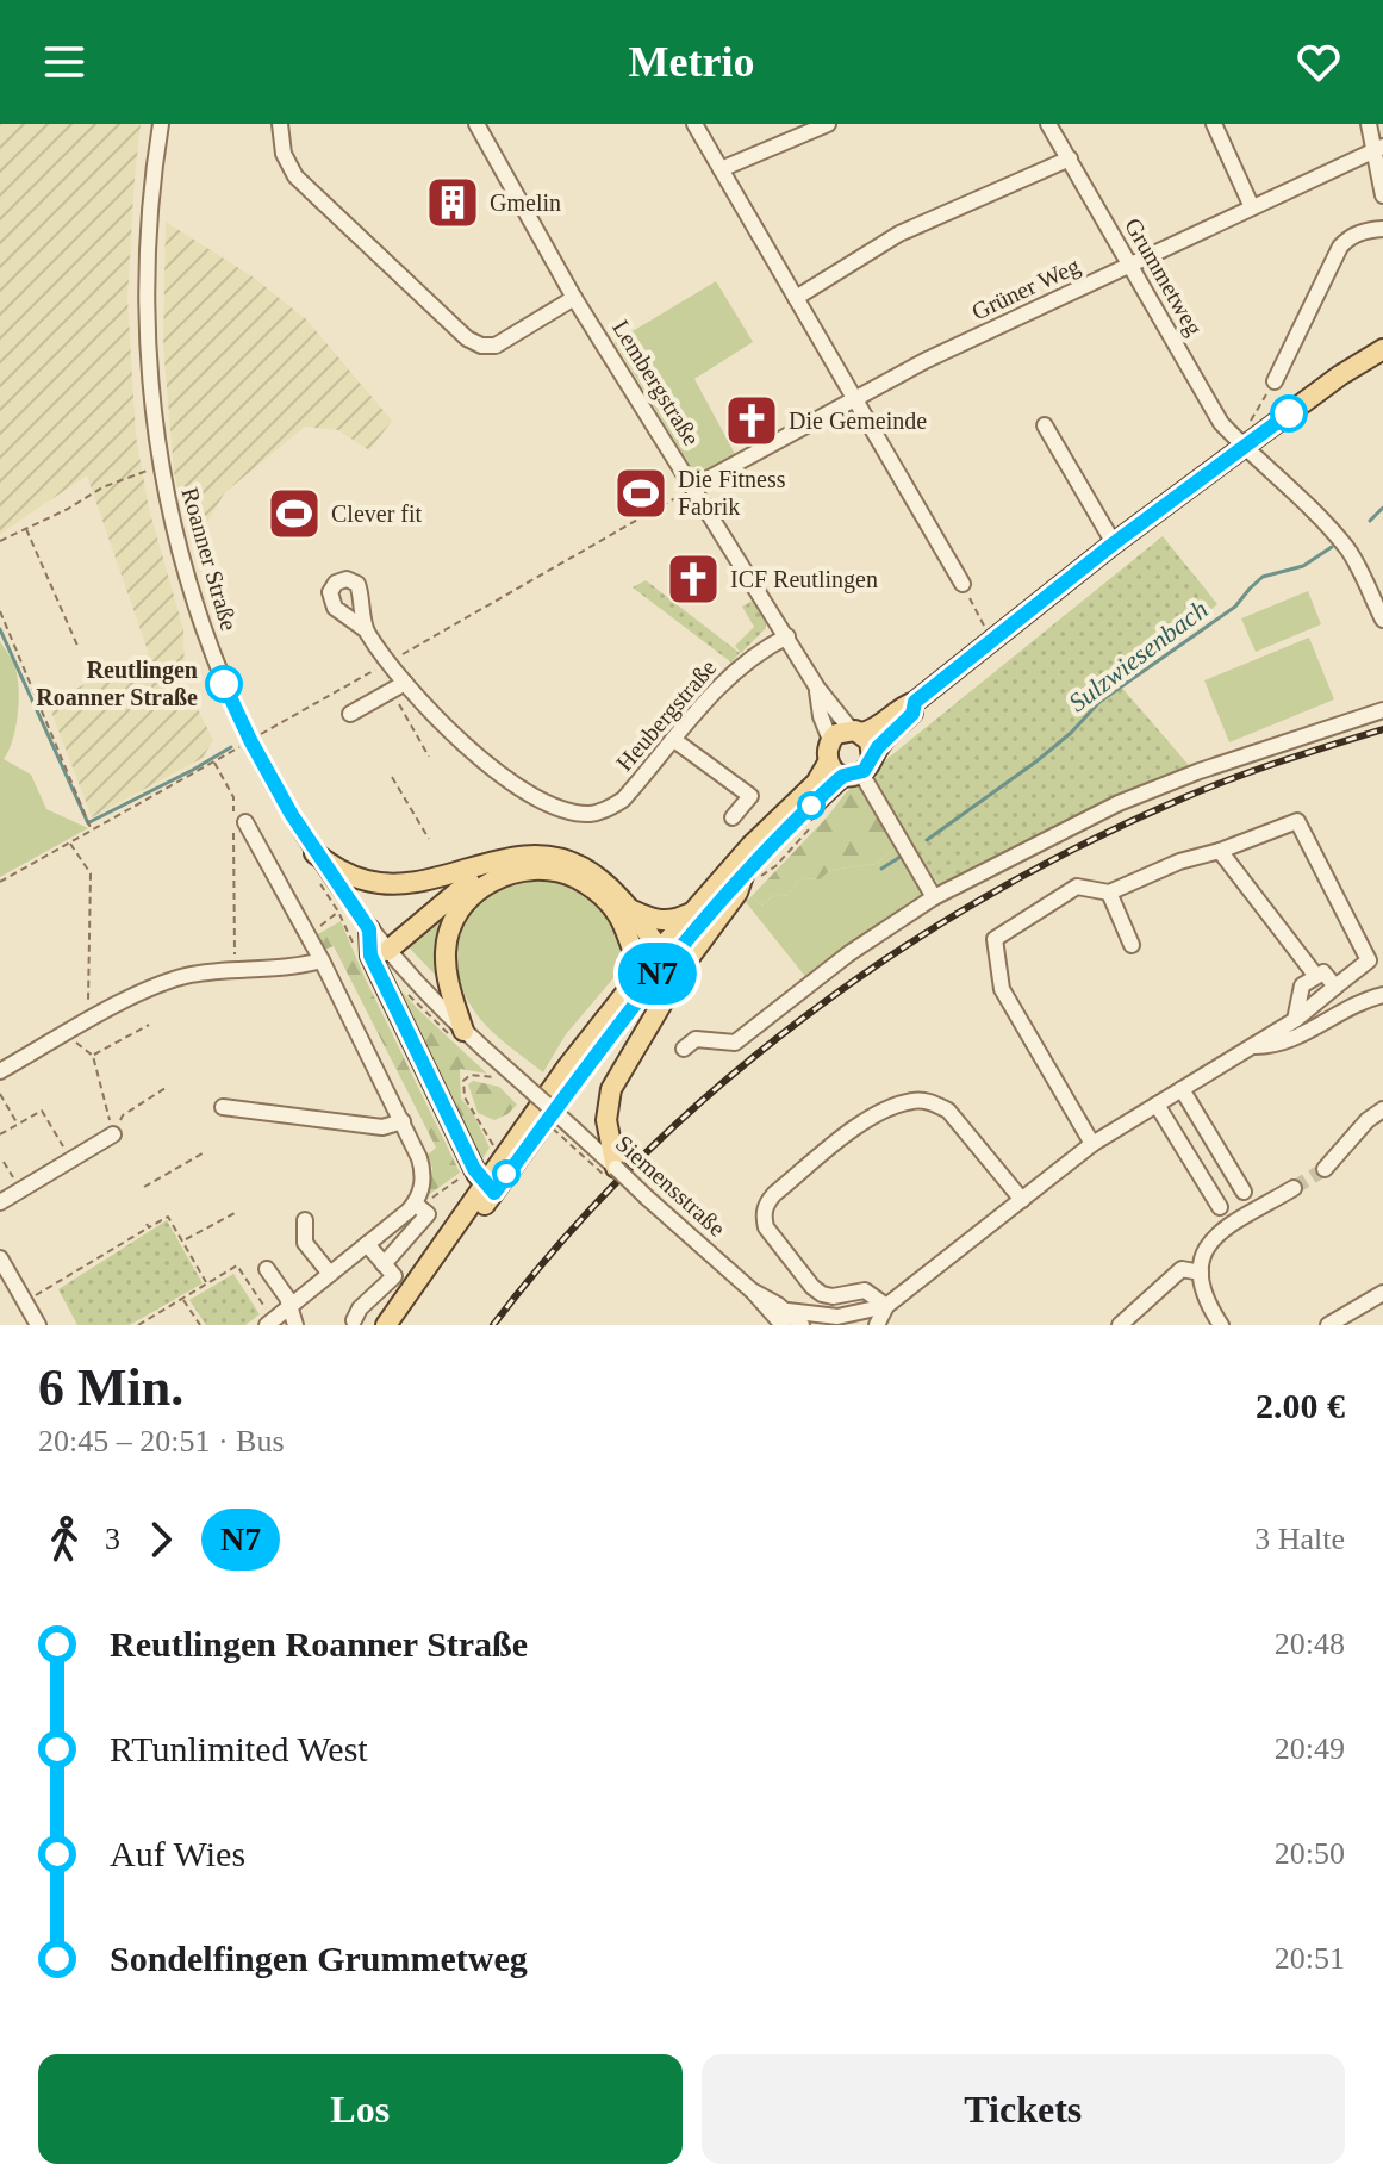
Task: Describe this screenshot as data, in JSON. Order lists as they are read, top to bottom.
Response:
{
  "streets": {
    "street": [
      "Grummetweg",
      "Grüner Weg",
      "Lembergstraße",
      "Roanner Straße",
      "Heubergstraße",
      "Siemensstraße"
    ]
  },
  "crossings": [
    ["Grummetweg", "Grüner Weg"],
    ["Grüner Weg", "Lembergstraße"],
    ["Lembergstraße", "Heubergstraße"],
    ["Roanner Straße", "Siemensstraße"]
  ],
  "water": ["Sulzwiesenbach"],
  "places": {
    "building": ["Gmelin"],
    "church": ["Die Gemeinde", "ICF Reutlingen"],
    "sports": ["Die Fitness Fabrik", "Clever fit"],
    "other": ["Reutlingen Roanner Straße"]
  },
  "lines": ["bus line N7"],
  "page": {
    "header": "Metrio",
    "on_map": "N7",
    "heading": ["6 Min.", "20:45 – 20:51 · Bus", "2.00 €"],
    "legs": ["3", "N7", "3 Halte"],
    "list": [
      {
        "name": "Reutlingen Roanner Straße",
        "value": "20:48"
      },
      {
        "name": "RTunlimited West",
        "value": "20:49"
      },
      {
        "name": "Auf Wies",
        "value": "20:50"
      },
      {
        "name": "Sondelfingen Grummetweg",
        "value": "20:51"
      }
    ],
    "buttons": ["Los", "Tickets"]
  }
}
